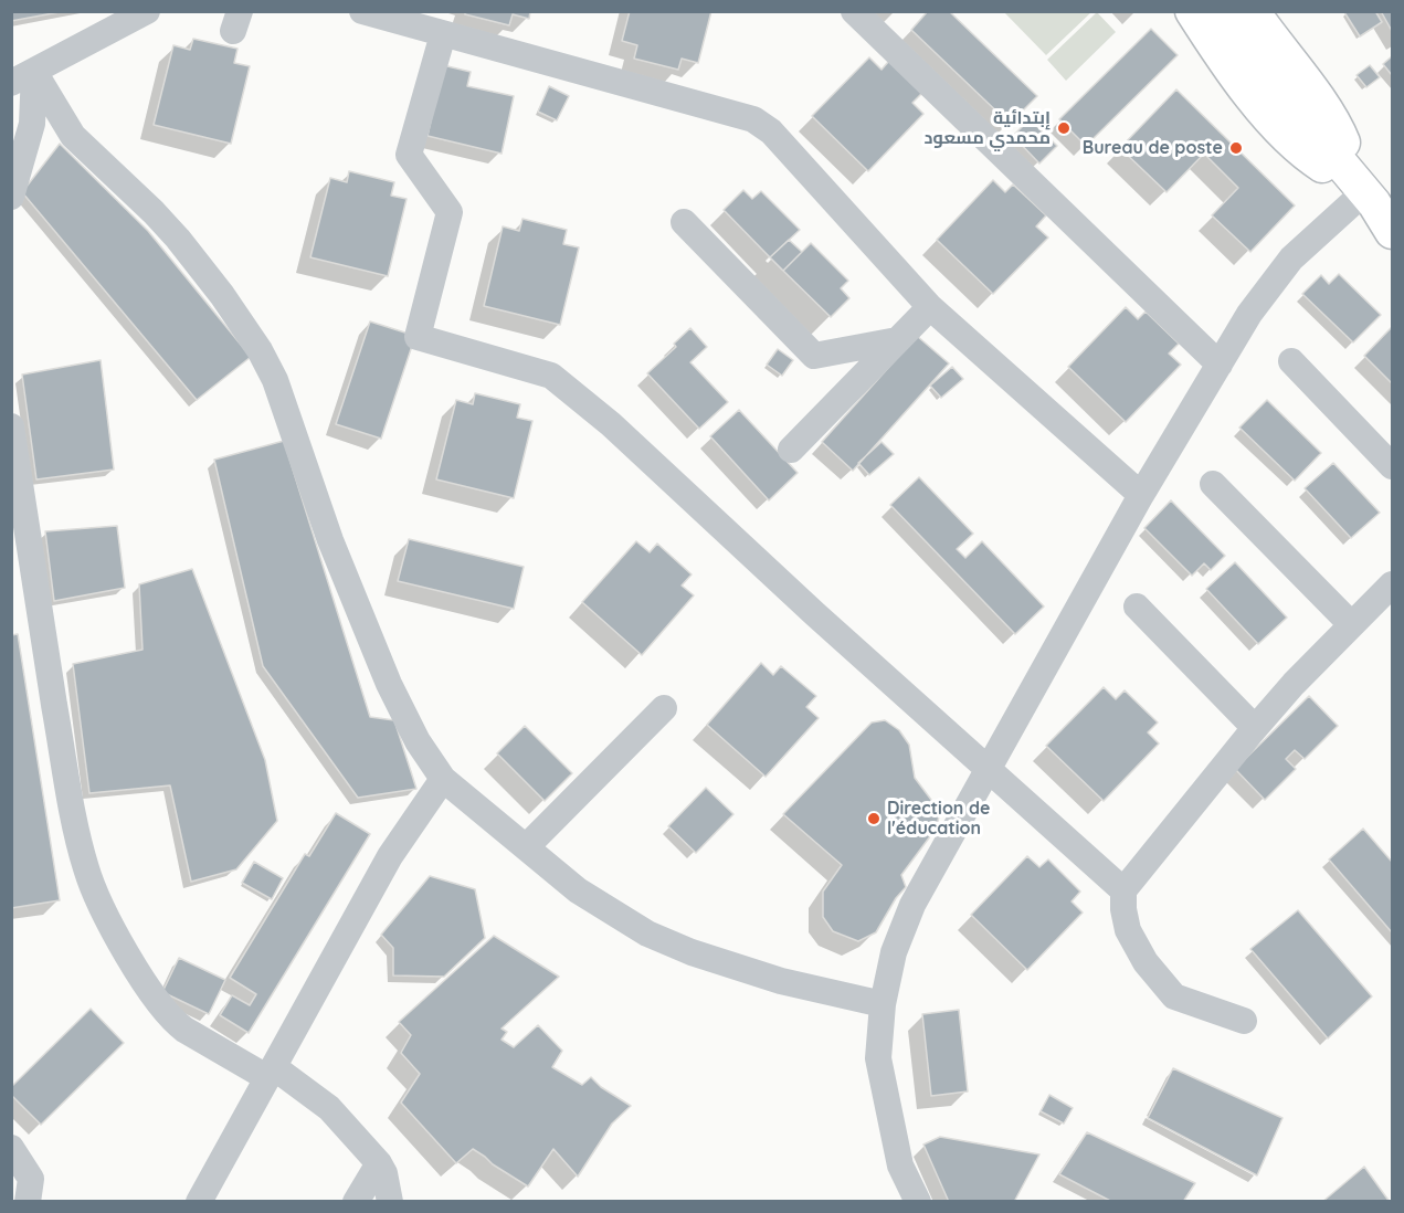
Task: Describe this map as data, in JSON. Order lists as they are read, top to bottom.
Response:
{
  "places": ["إبتدائية محمدي مسعود", "Bureau de poste", "Direction de l'éducation"]
}
